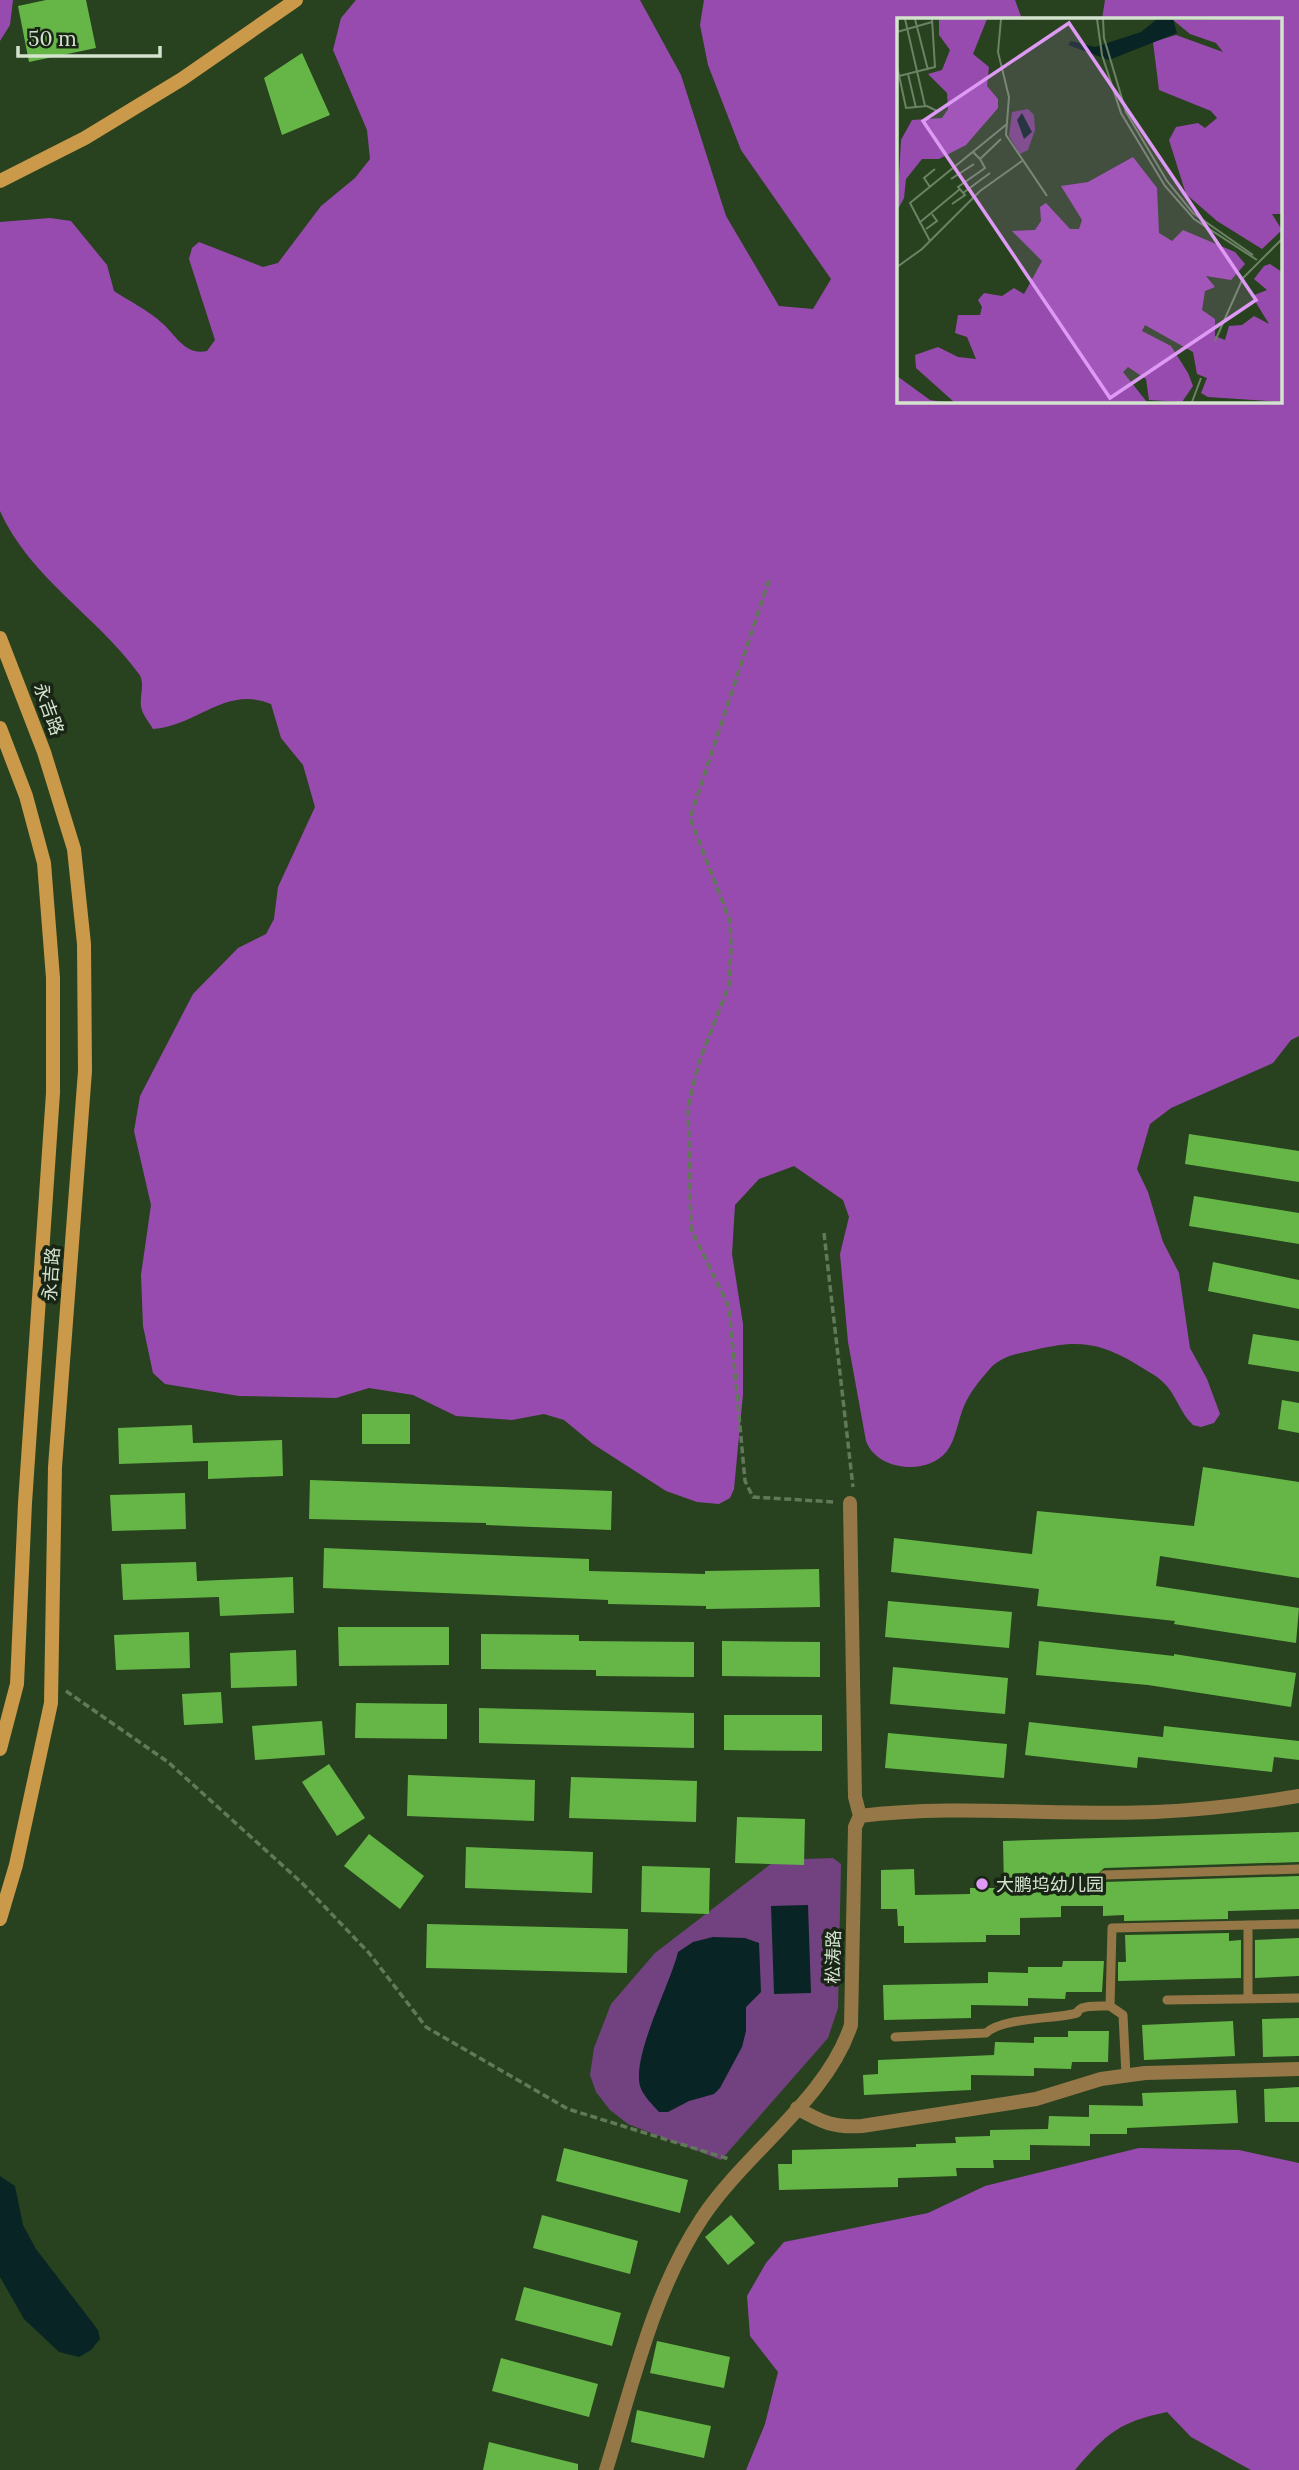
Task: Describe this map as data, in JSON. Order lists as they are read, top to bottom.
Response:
{
  "streets": {
    "main road": ["永吉路"],
    "street": ["松涛路"]
  },
  "places": ["大鹏坞幼儿园"],
  "scale_bar": "50 m"
}
